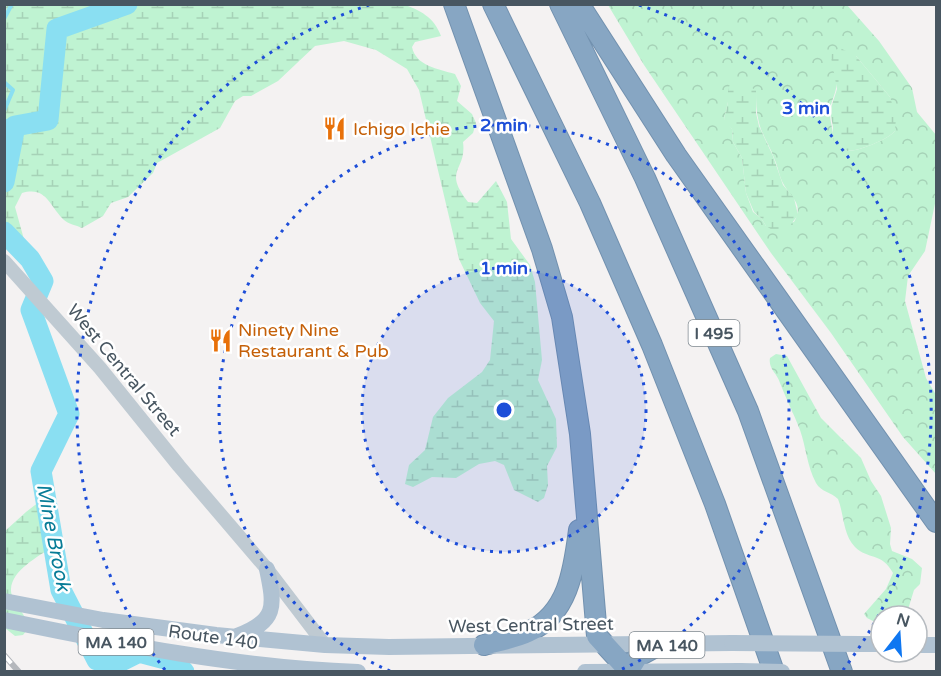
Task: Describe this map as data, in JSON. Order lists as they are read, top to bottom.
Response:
{
  "streets": {
    "highway": ["I 495"],
    "main road": ["West Central Street", "Route 140", "MA 140"]
  },
  "crossings": [
    ["West Central Street", "Route 140"],
    ["West Central Street", "MA 140"],
    ["Route 140", "MA 140"]
  ],
  "water": ["Mine Brook"],
  "places": {
    "restaurant": ["Ichigo Ichie", "Ninety Nine Restaurant & Pub"]
  },
  "north": "top",
  "rings": ["3 min", "2 min", "1 min"]
}
